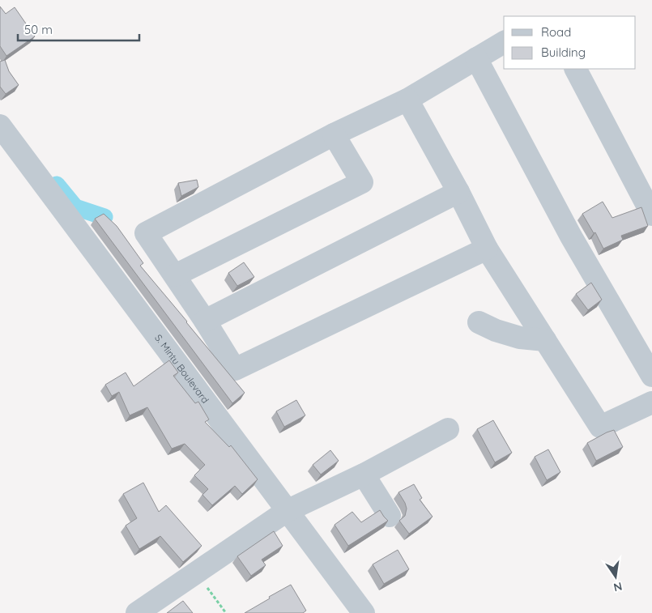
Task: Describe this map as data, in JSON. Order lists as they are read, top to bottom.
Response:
{
  "streets": {
    "street": ["S. Mintu Boulevard"]
  },
  "legend": ["Road", "Building"],
  "scale_bar": "50 m",
  "north": "bottom"
}
